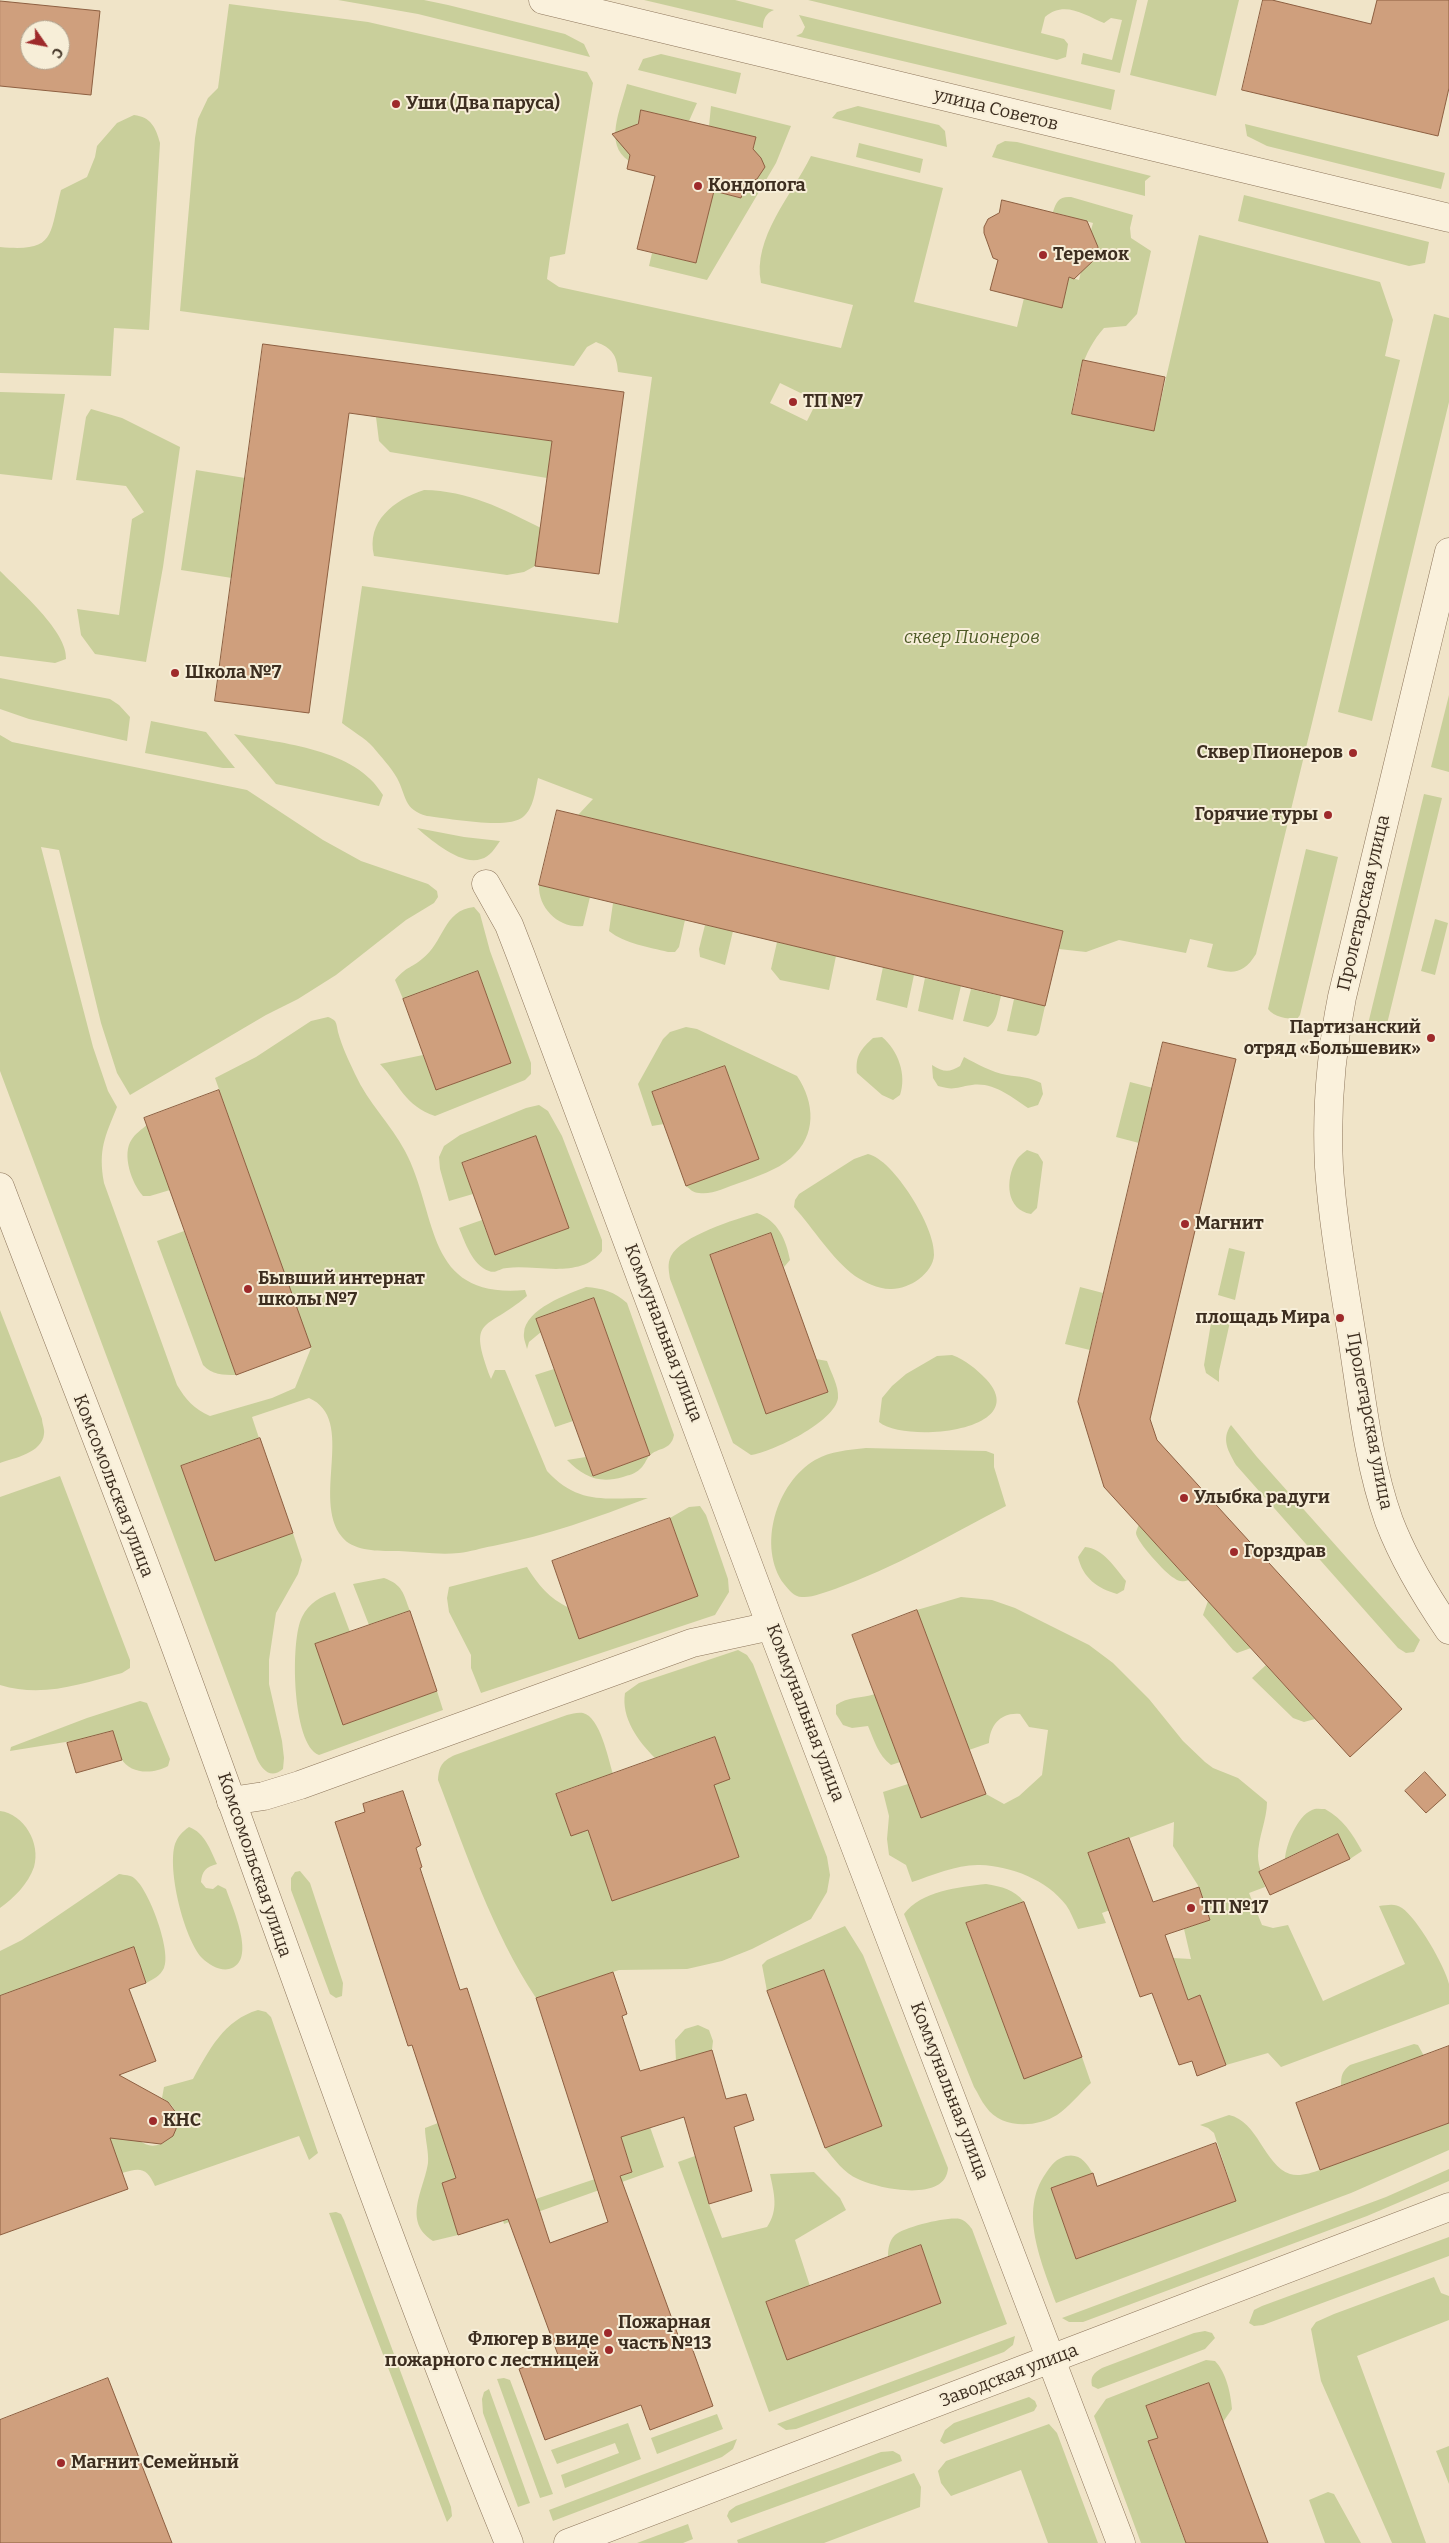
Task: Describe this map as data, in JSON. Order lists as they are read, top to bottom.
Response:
{
  "streets": {
    "street": [
      "улица Советов",
      "Пролетарская улица",
      "Коммунальная улица",
      "Комсомольская улица",
      "Заводская улица"
    ]
  },
  "crossings": [
    ["Коммунальная улица", "Заводская улица"]
  ],
  "parks": ["сквер Пионеров"],
  "places": [
    "Уши (Два паруса)",
    "Кондопога",
    "Теремок",
    "ТП №7",
    "Школа №7",
    "Сквер Пионеров",
    "Горячие туры",
    "Партизанский отряд «Большевик»",
    "Магнит",
    "Бывший интернат школы №7",
    "площадь Мира",
    "Улыбка радуги",
    "Горздрав",
    "ТП №17",
    "КНС",
    "Пожарная часть №13",
    "Флюгер в виде пожарного с лестницей",
    "Магнит Семейный"
  ],
  "north": "bottom right"
}
